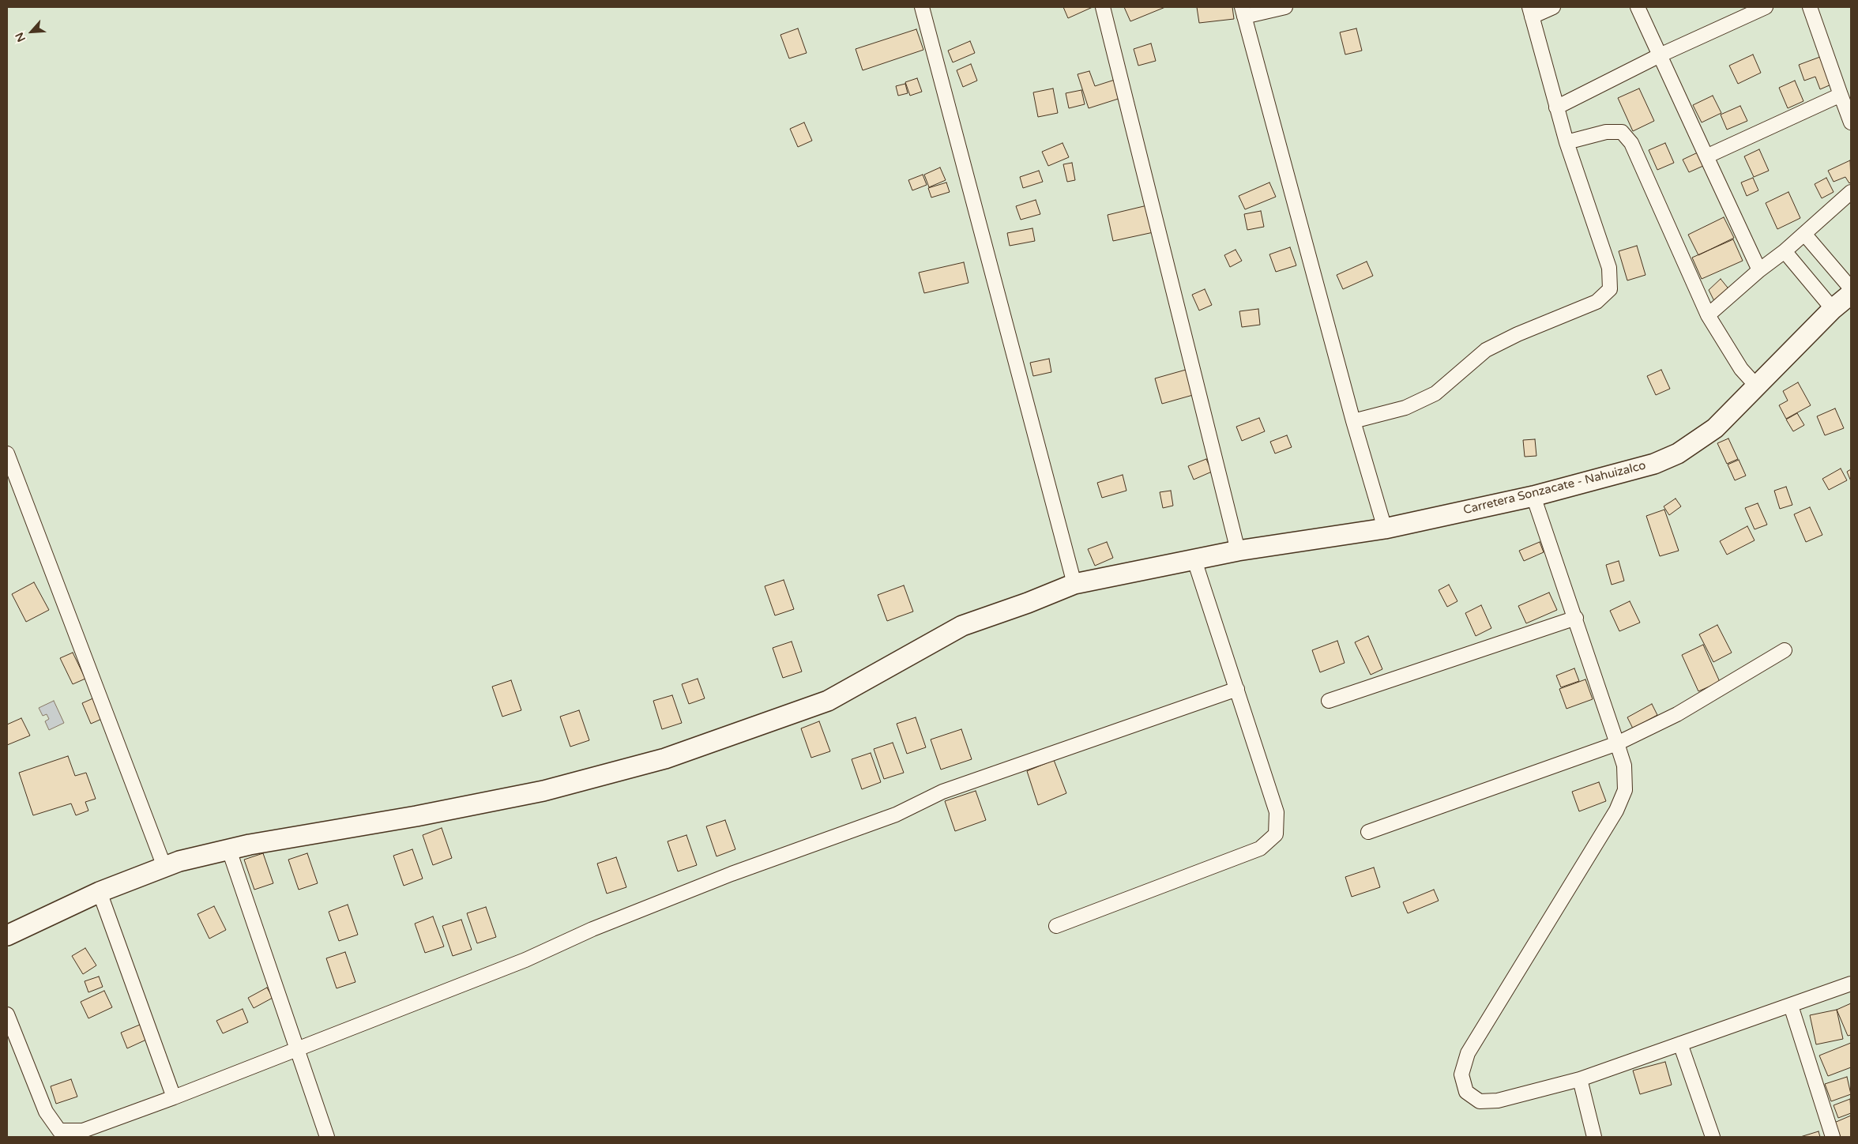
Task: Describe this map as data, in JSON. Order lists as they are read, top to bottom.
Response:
{
  "streets": {
    "street": ["Carretera Sonzacate - Nahuizalco"]
  },
  "north": "bottom left"
}
